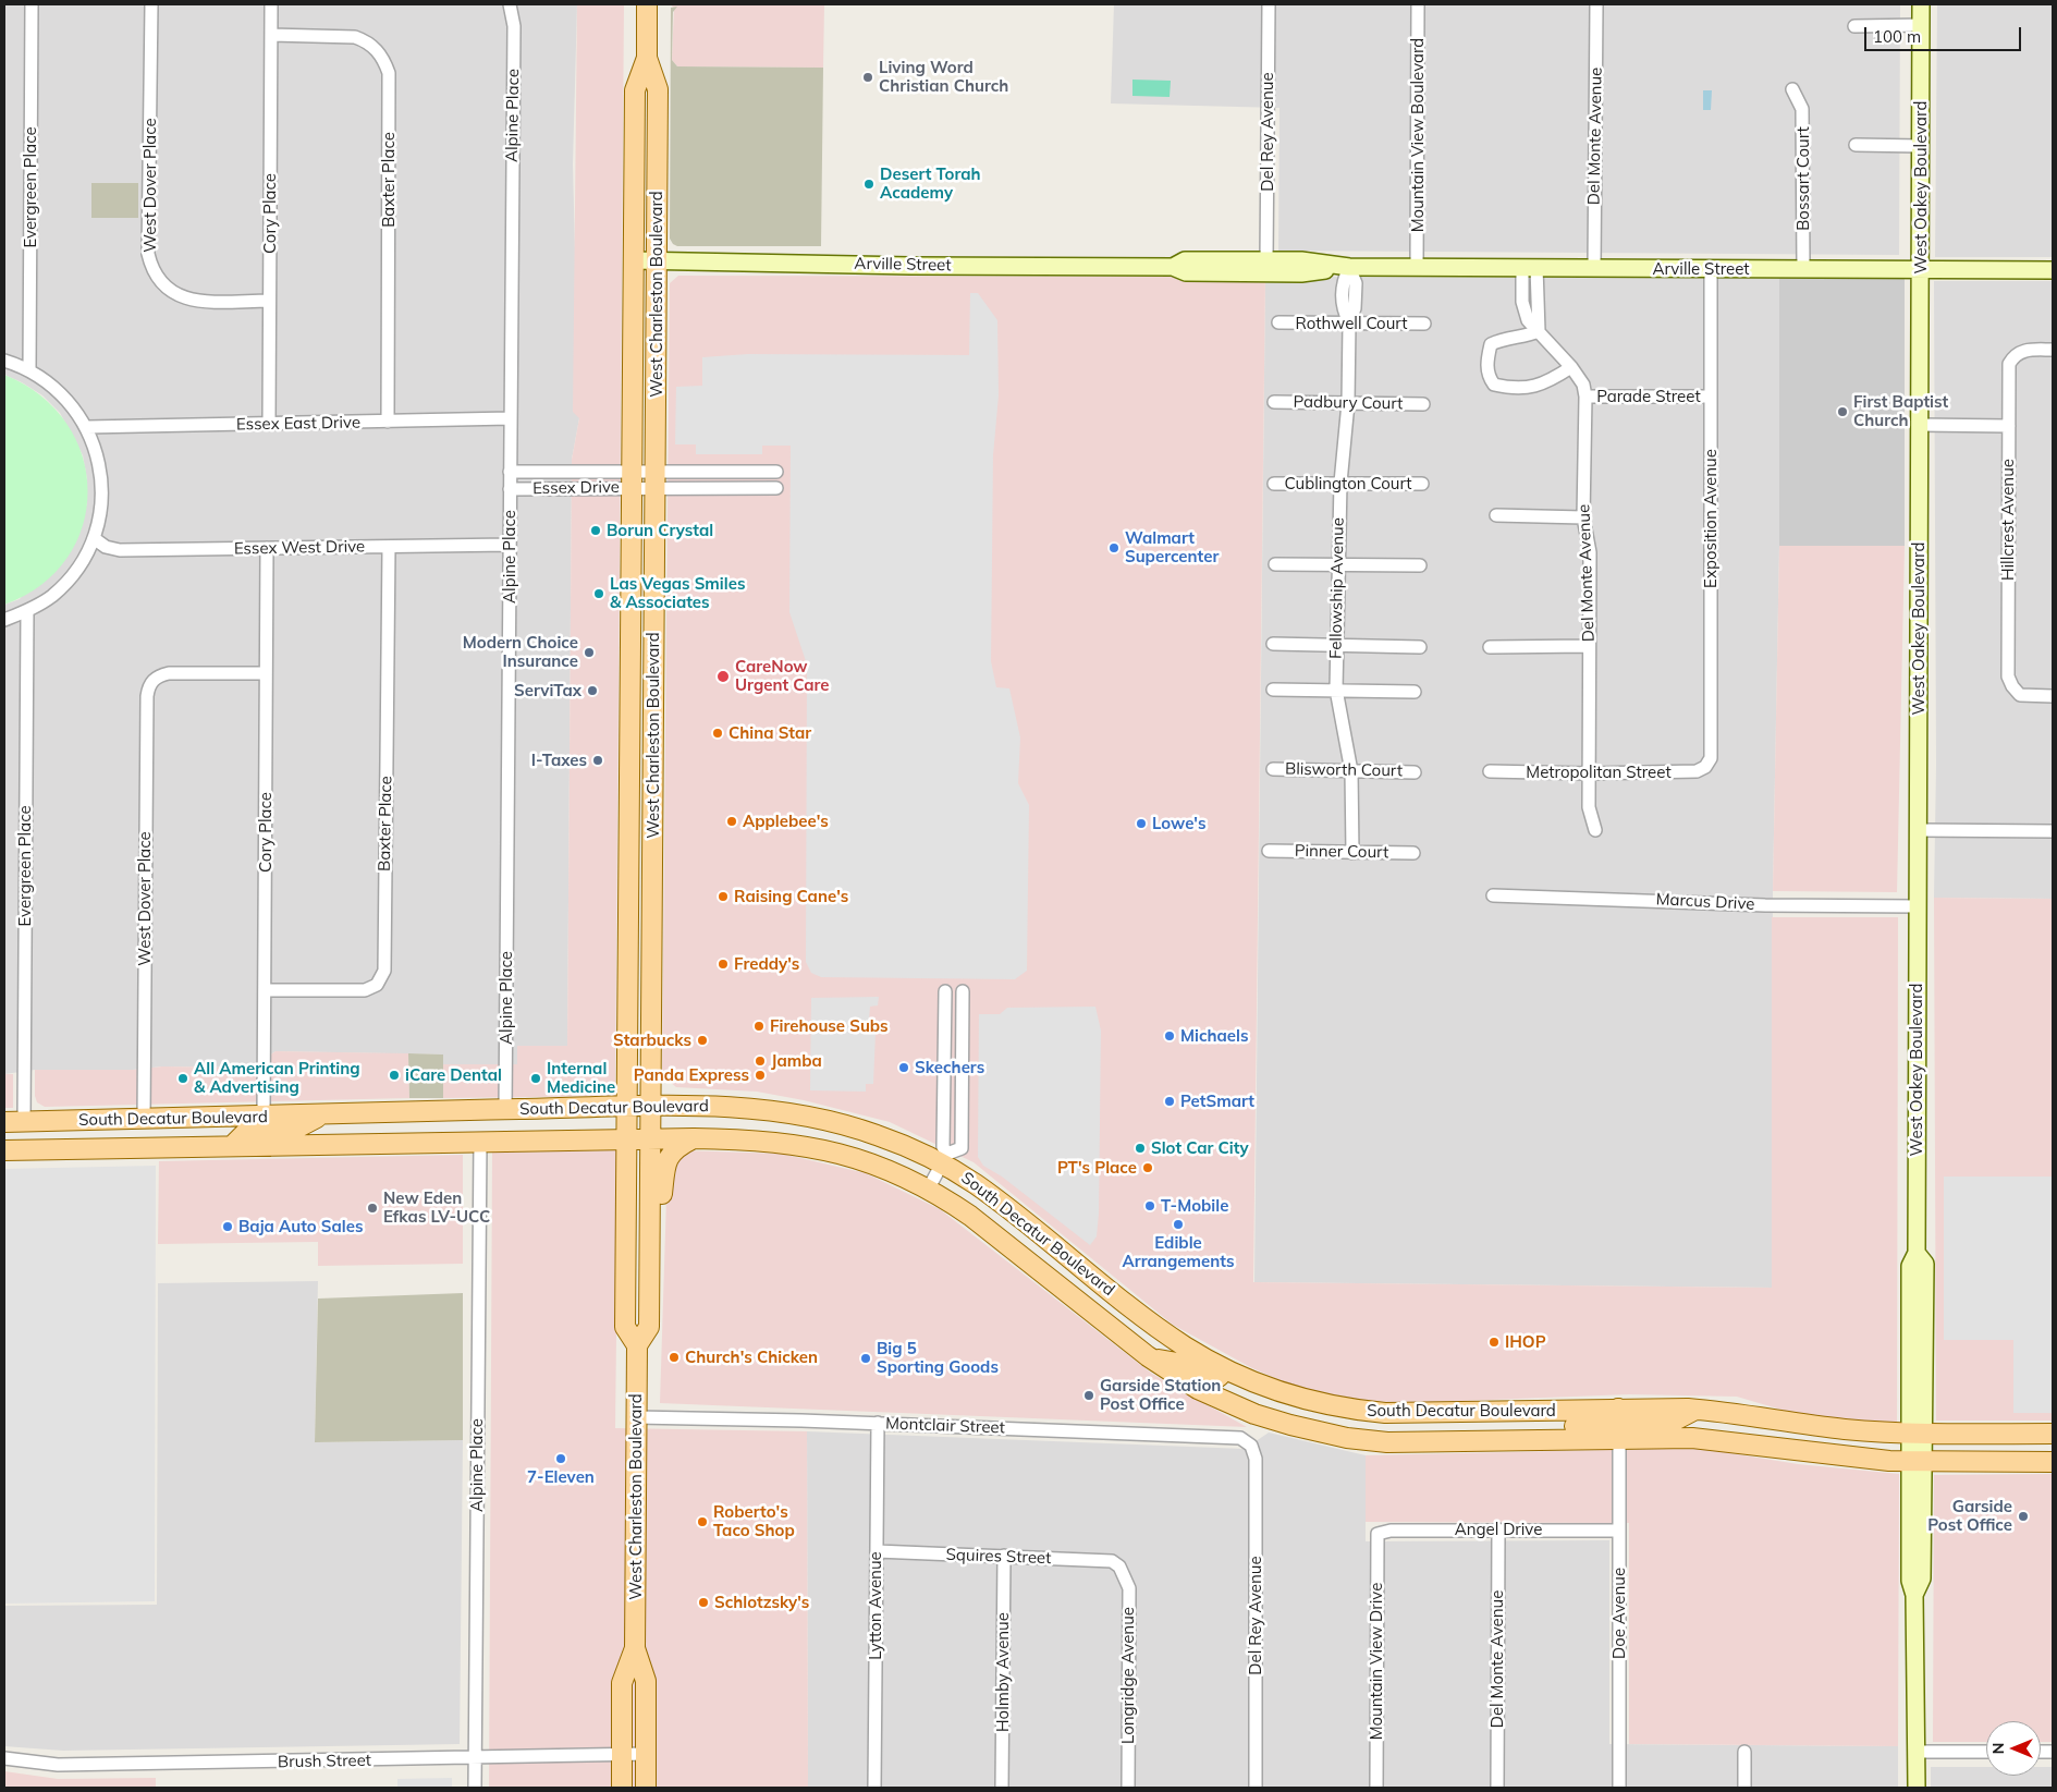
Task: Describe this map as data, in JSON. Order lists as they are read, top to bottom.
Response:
{
  "streets": {
    "main road": [
      "West Oakey Boulevard",
      "Arville Street",
      "West Charleston Boulevard",
      "South Decatur Boulevard"
    ],
    "street": [
      "Alpine Place",
      "Del Rey Avenue",
      "Mountain View Boulevard",
      "Del Monte Avenue",
      "Bossart Court",
      "Baxter Place",
      "West Dover Place",
      "Evergreen Place",
      "Cory Place",
      "Rothwell Court",
      "Parade Street",
      "Padbury Court",
      "Essex East Drive",
      "Cublington Court",
      "Essex Drive",
      "Exposition Avenue",
      "Hillcrest Avenue",
      "Essex West Drive",
      "Fellowship Avenue",
      "Blisworth Court",
      "Metropolitan Street",
      "Pinner Court",
      "Marcus Drive",
      "Montclair Street",
      "Angel Drive",
      "Squires Street",
      "Lytton Avenue",
      "Doe Avenue",
      "Mountain View Drive",
      "Holmby Avenue",
      "Longridge Avenue",
      "Brush Street"
    ]
  },
  "crossings": [
    ["Alpine Place", "Essex East Drive"],
    ["Alpine Place", "Essex Drive"],
    ["Alpine Place", "Essex West Drive"],
    ["Alpine Place", "South Decatur Boulevard"],
    ["Alpine Place", "Brush Street"],
    ["Del Rey Avenue", "Arville Street"],
    ["Del Rey Avenue", "Montclair Street"],
    ["Mountain View Boulevard", "Arville Street"],
    ["Del Monte Avenue", "Arville Street"],
    ["Del Monte Avenue", "Parade Street"],
    ["Del Monte Avenue", "Metropolitan Street"],
    ["Del Monte Avenue", "Angel Drive"],
    ["Bossart Court", "Arville Street"],
    ["Baxter Place", "Cory Place"],
    ["Baxter Place", "Essex East Drive"],
    ["Baxter Place", "Essex West Drive"],
    ["West Dover Place", "Cory Place"],
    ["West Dover Place", "South Decatur Boulevard"],
    ["Evergreen Place", "South Decatur Boulevard"],
    ["West Oakey Boulevard", "Arville Street"],
    ["West Oakey Boulevard", "Marcus Drive"],
    ["West Oakey Boulevard", "South Decatur Boulevard"],
    ["Cory Place", "Essex East Drive"],
    ["Cory Place", "Essex West Drive"],
    ["Cory Place", "South Decatur Boulevard"],
    ["Arville Street", "West Charleston Boulevard"],
    ["Arville Street", "Exposition Avenue"],
    ["Arville Street", "Fellowship Avenue"],
    ["West Charleston Boulevard", "Essex Drive"],
    ["West Charleston Boulevard", "South Decatur Boulevard"],
    ["West Charleston Boulevard", "Montclair Street"],
    ["West Charleston Boulevard", "Brush Street"],
    ["Rothwell Court", "Fellowship Avenue"],
    ["Parade Street", "Exposition Avenue"],
    ["Padbury Court", "Fellowship Avenue"],
    ["Cublington Court", "Fellowship Avenue"],
    ["Exposition Avenue", "Metropolitan Street"],
    ["Fellowship Avenue", "Blisworth Court"],
    ["Fellowship Avenue", "Pinner Court"],
    ["South Decatur Boulevard", "Doe Avenue"],
    ["Montclair Street", "Lytton Avenue"],
    ["Angel Drive", "Doe Avenue"],
    ["Angel Drive", "Mountain View Drive"],
    ["Squires Street", "Lytton Avenue"],
    ["Squires Street", "Holmby Avenue"],
    ["Squires Street", "Longridge Avenue"]
  ],
  "places": [
    "Living Word Christian Church",
    "Desert Torah Academy",
    "First Baptist Church",
    "Borun Crystal",
    "Walmart Supercenter",
    "Las Vegas Smiles & Associates",
    "Modern Choice Insurance",
    "CareNow Urgent Care",
    "ServiTax",
    "China Star",
    "I-Taxes",
    "Applebee's",
    "Lowe's",
    "Raising Cane's",
    "Freddy's",
    "Firehouse Subs",
    "Michaels",
    "Starbucks",
    "Jamba",
    "Skechers",
    "iCare Dental",
    "Panda Express",
    "All American Printing & Advertising",
    "Internal Medicine",
    "PetSmart",
    "Slot Car City",
    "PT's Place",
    "T-Mobile",
    "New Eden Efkas LV-UCC",
    "Edible Arrangements",
    "Baja Auto Sales",
    "IHOP",
    "Church's Chicken",
    "Big 5 Sporting Goods",
    "Garside Station Post Office",
    "7-Eleven",
    "Garside Post Office",
    "Roberto's Taco Shop",
    "Schlotzsky's"
  ],
  "scale_bar": "100 m",
  "north": "left"
}
